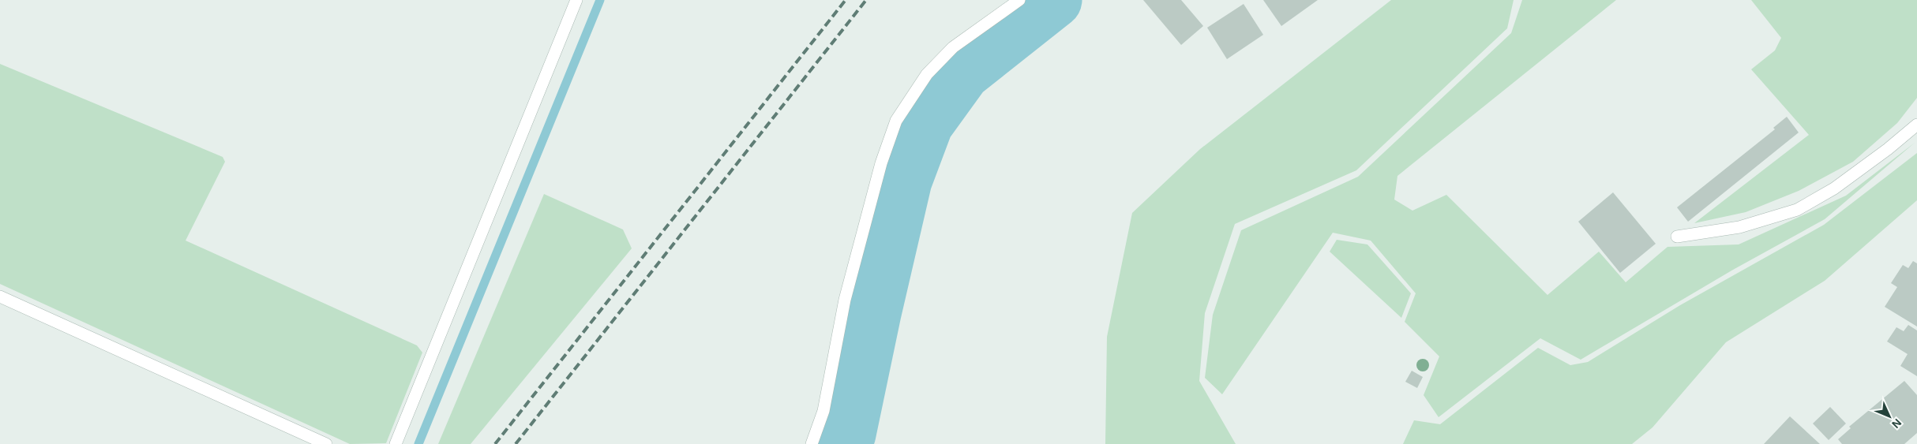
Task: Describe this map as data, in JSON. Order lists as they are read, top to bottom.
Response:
{
  "north": "bottom right"
}
